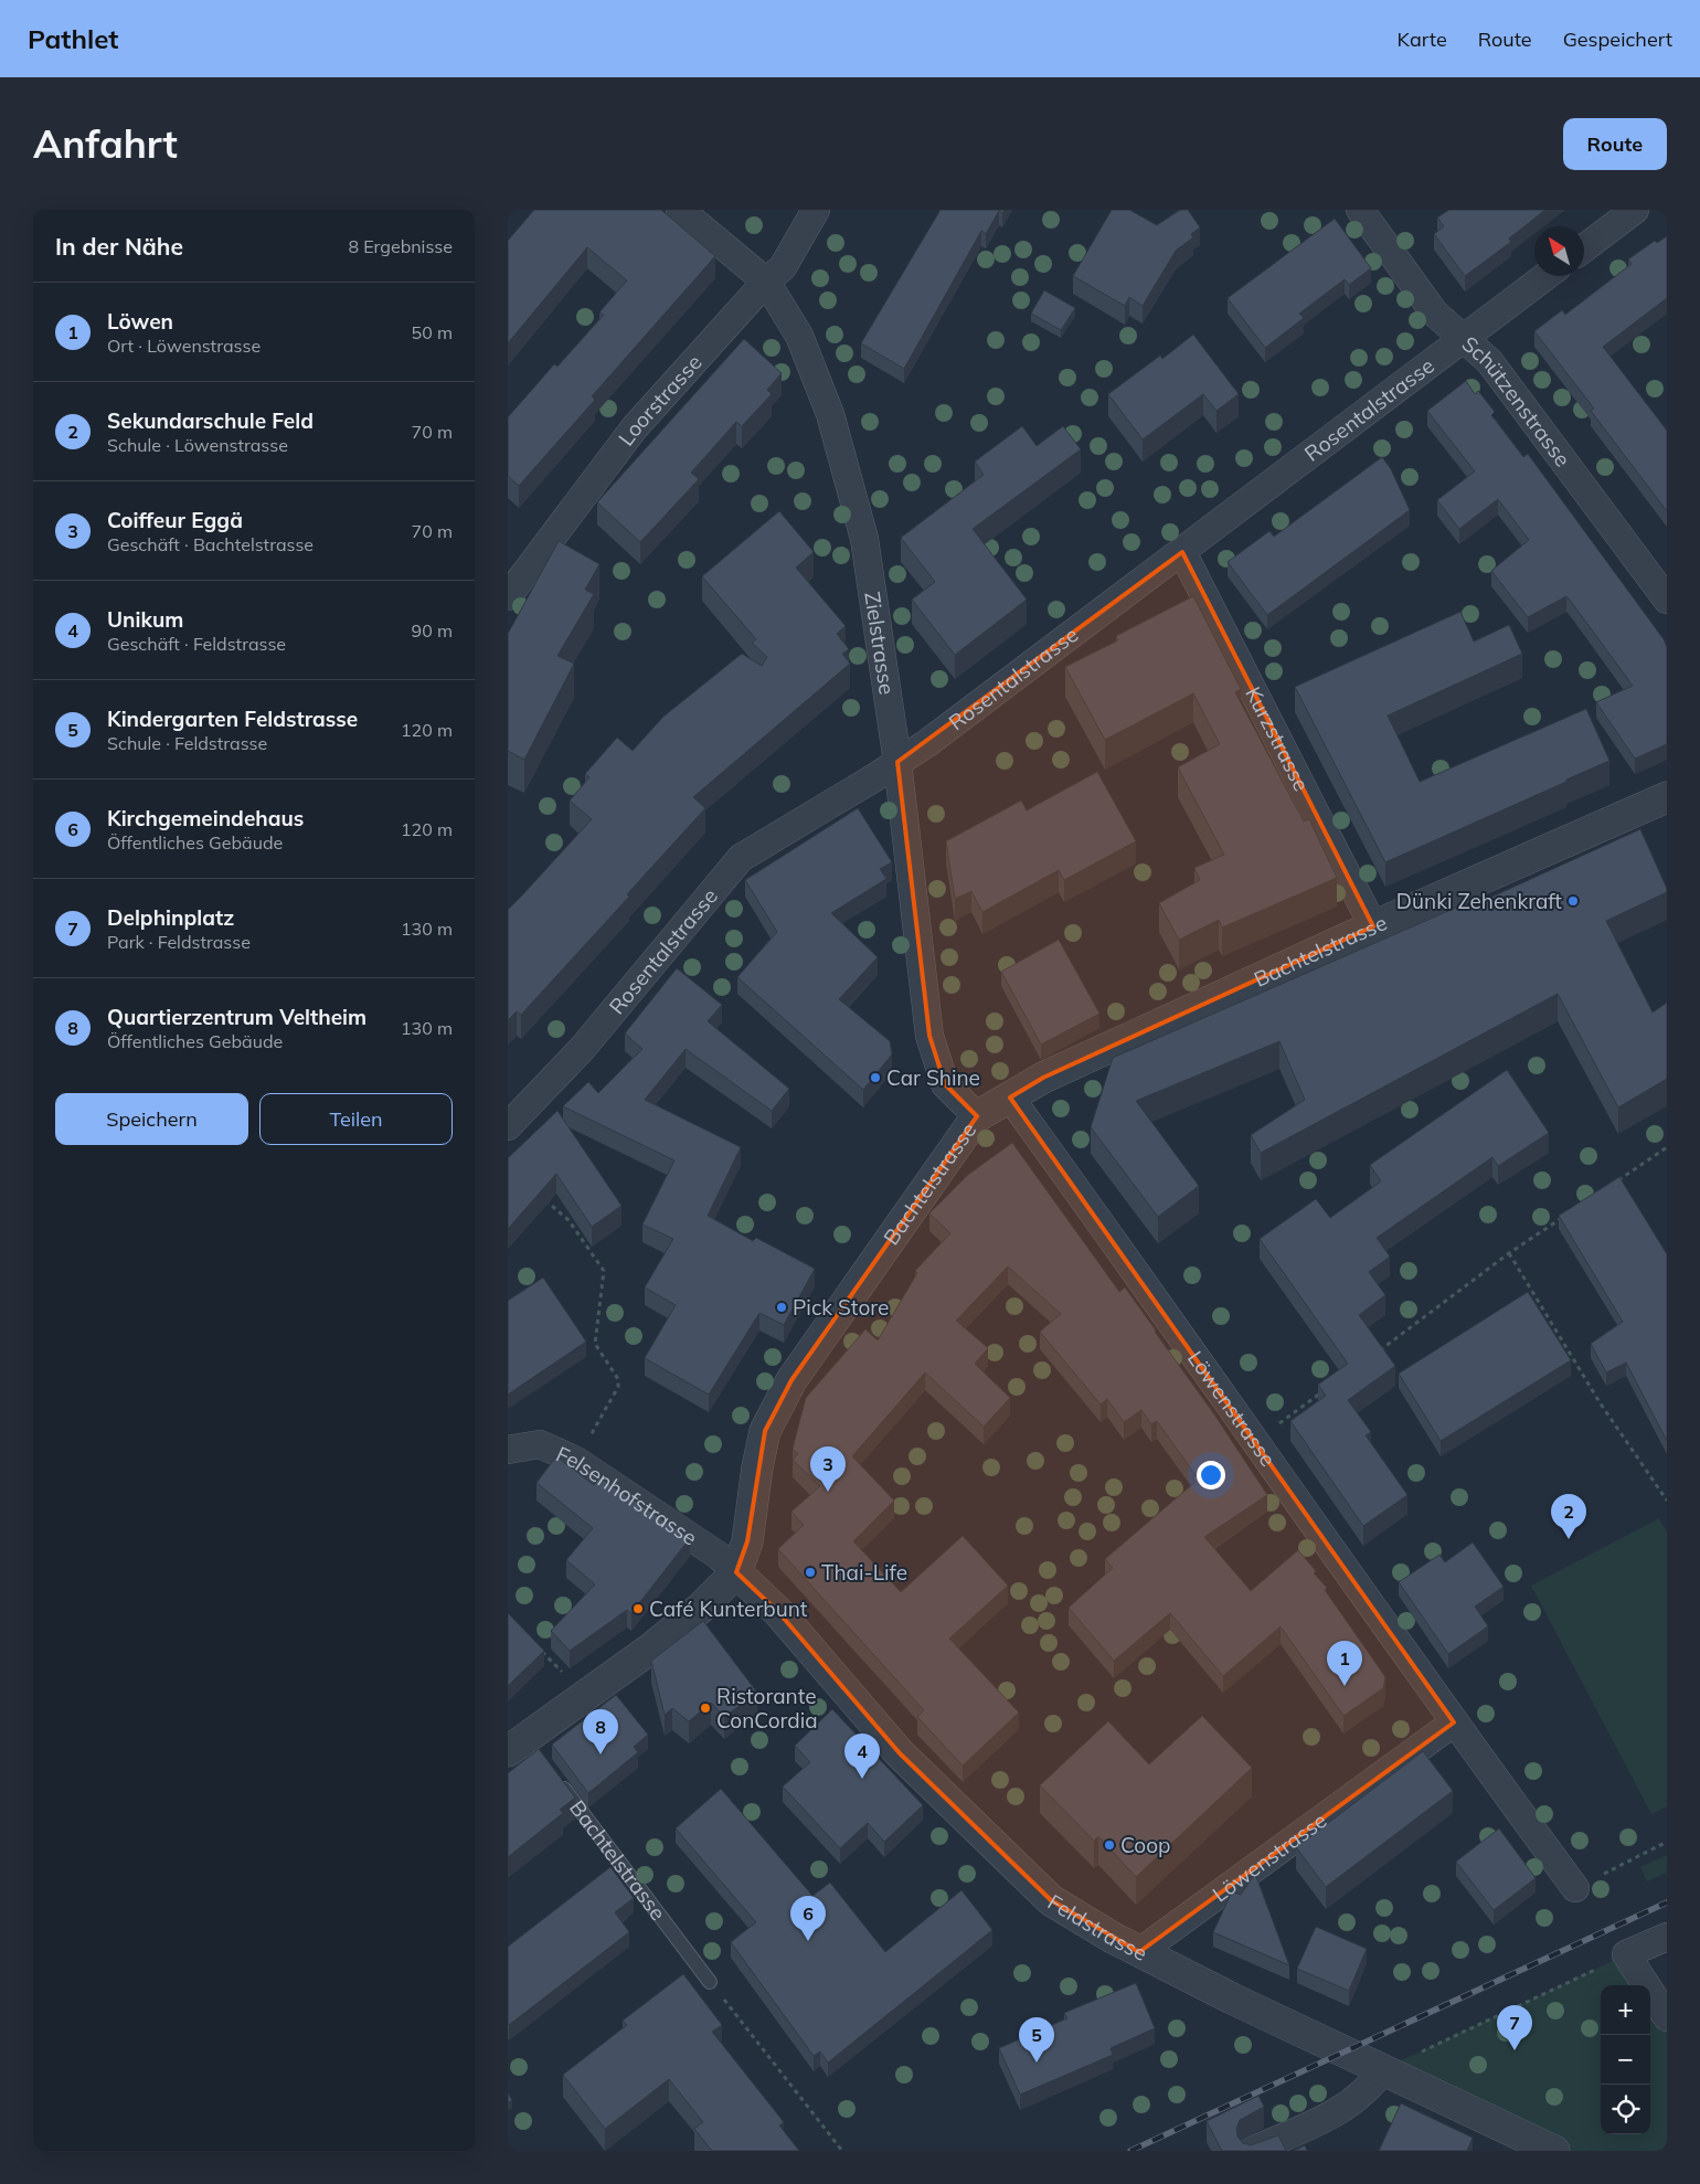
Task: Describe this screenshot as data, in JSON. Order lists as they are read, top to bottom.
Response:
{
  "streets": {
    "street": [
      "Loorstrasse",
      "Schützenstrasse",
      "Rosentalstrasse",
      "Zielstrasse",
      "Kurzstrasse",
      "Bachtelstrasse",
      "Löwenstrasse",
      "Felsenhofstrasse",
      "Feldstrasse"
    ]
  },
  "crossings": [
    ["Loorstrasse", "Zielstrasse"],
    ["Schützenstrasse", "Rosentalstrasse"],
    ["Rosentalstrasse", "Zielstrasse"],
    ["Rosentalstrasse", "Kurzstrasse"],
    ["Zielstrasse", "Bachtelstrasse"],
    ["Kurzstrasse", "Bachtelstrasse"],
    ["Bachtelstrasse", "Löwenstrasse"],
    ["Bachtelstrasse", "Felsenhofstrasse"],
    ["Bachtelstrasse", "Feldstrasse"],
    ["Löwenstrasse", "Feldstrasse"],
    ["Felsenhofstrasse", "Feldstrasse"]
  ],
  "places": [
    "Dünki Zehenkraft",
    "Car Shine",
    "Pick Store",
    "Thai-Life",
    "Café Kunterbunt",
    "Ristorante ConCordia",
    "Coop"
  ],
  "north": "top left",
  "page": {
    "header": "Pathlet",
    "nav": ["Karte", "Route", "Gespeichert"],
    "buttons": [
      "Route",
      ["Speichern", "Teilen"]
    ],
    "title": "Anfahrt",
    "heading": ["In der Nähe", "8 Ergebnisse"],
    "list": [
      {
        "mark": "1",
        "name": "Löwen",
        "note": "Ort · Löwenstrasse",
        "value": "50 m"
      },
      {
        "mark": "2",
        "name": "Sekundarschule Feld",
        "note": "Schule · Löwenstrasse",
        "value": "70 m"
      },
      {
        "mark": "3",
        "name": "Coiffeur Eggä",
        "note": "Geschäft · Bachtelstrasse",
        "value": "70 m"
      },
      {
        "mark": "4",
        "name": "Unikum",
        "note": "Geschäft · Feldstrasse",
        "value": "90 m"
      },
      {
        "mark": "5",
        "name": "Kindergarten Feldstrasse",
        "note": "Schule · Feldstrasse",
        "value": "120 m"
      },
      {
        "mark": "6",
        "name": "Kirchgemeindehaus",
        "note": "Öffentliches Gebäude",
        "value": "120 m"
      },
      {
        "mark": "7",
        "name": "Delphinplatz",
        "note": "Park · Feldstrasse",
        "value": "130 m"
      },
      {
        "mark": "8",
        "name": "Quartierzentrum Veltheim",
        "note": "Öffentliches Gebäude",
        "value": "130 m"
      }
    ],
    "pins": [
      "3",
      "2",
      "1",
      "8",
      "4",
      "6",
      "7",
      "5"
    ],
    "map_buttons": ["+", "−"]
  }
}
